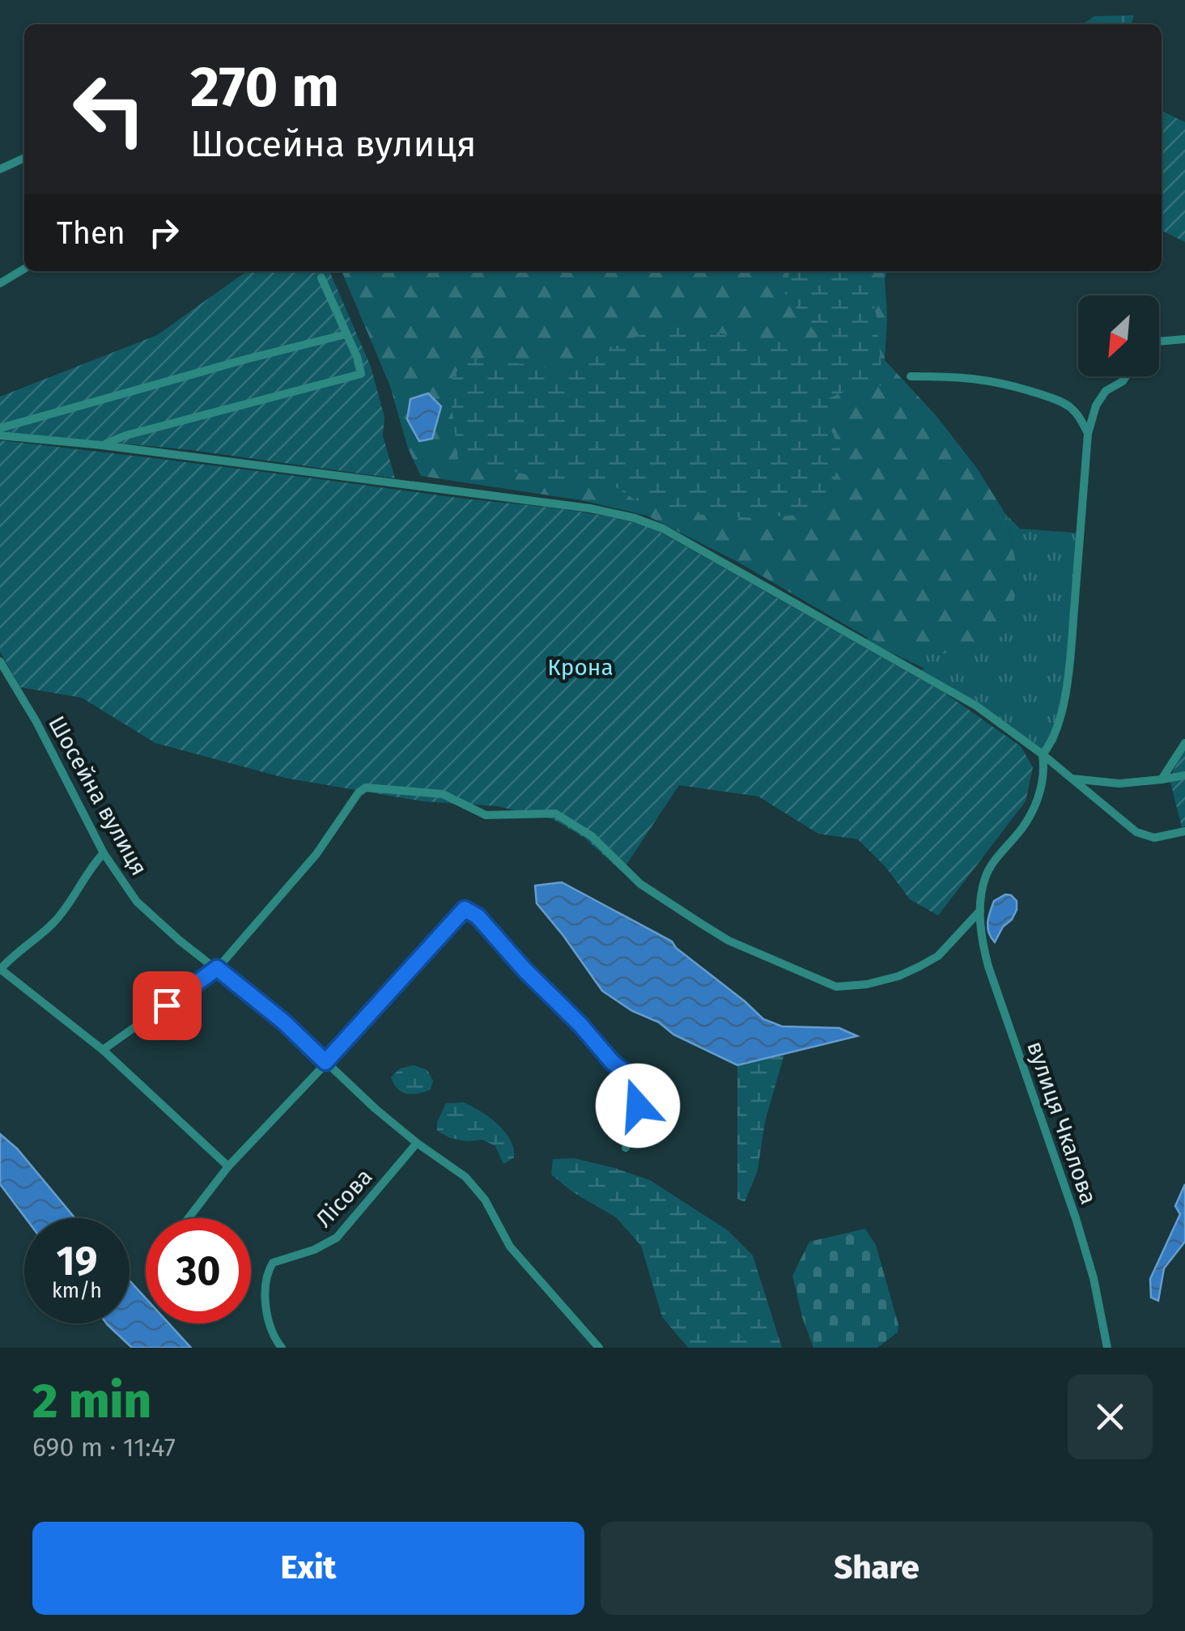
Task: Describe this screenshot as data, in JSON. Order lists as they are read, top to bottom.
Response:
{
  "streets": {
    "street": ["Шосейна вулиця", "вулиця Чкалова", "Лісова"]
  },
  "crossings": [
    ["Шосейна вулиця", "Лісова"]
  ],
  "parks": ["Крона"],
  "north": "bottom left",
  "page": {
    "turn": ["270 m", "Шосейна вулиця"],
    "then": "Then",
    "speed": "19 km/h",
    "limit": "30",
    "heading": ["2 min", "690 m · 11:47"],
    "buttons": ["Exit", "Share"]
  }
}
